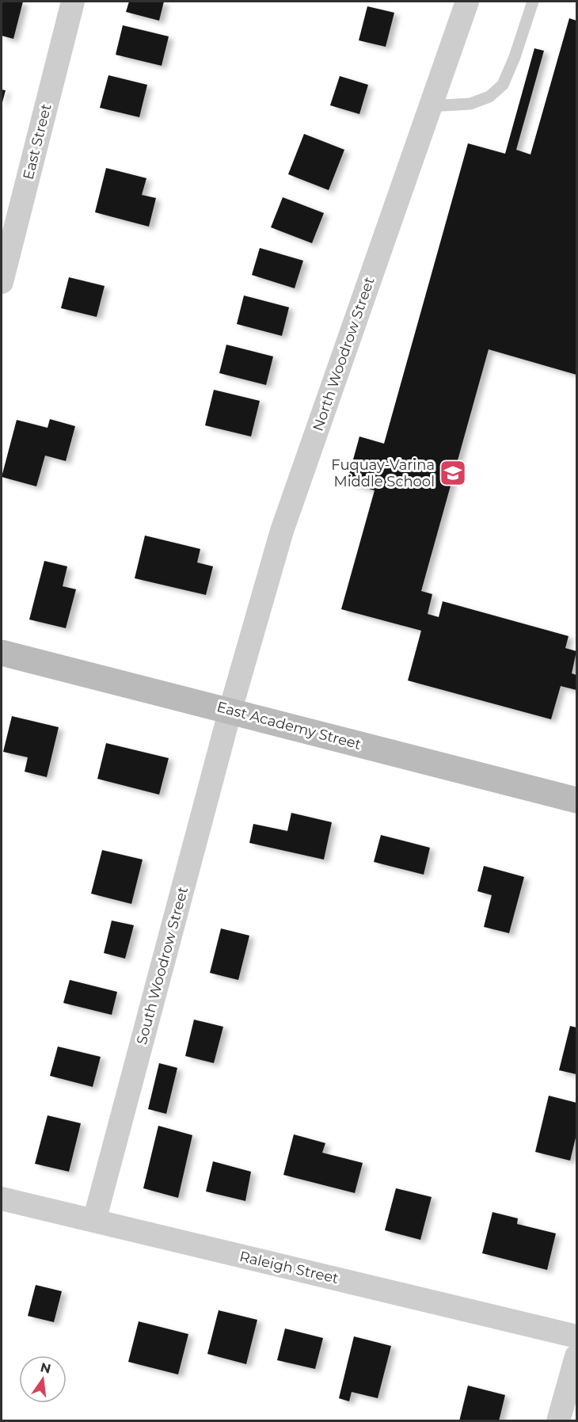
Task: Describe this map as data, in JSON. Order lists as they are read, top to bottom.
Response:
{
  "streets": {
    "street": [
      "East Street",
      "North Woodrow Street",
      "East Academy Street",
      "South Woodrow Street",
      "Raleigh Street"
    ]
  },
  "crossings": [
    ["North Woodrow Street", "East Academy Street"],
    ["North Woodrow Street", "South Woodrow Street"],
    ["East Academy Street", "South Woodrow Street"],
    ["South Woodrow Street", "Raleigh Street"]
  ],
  "places": {
    "school or university": ["Fuquay-Varina Middle School"]
  },
  "north": "top"
}
